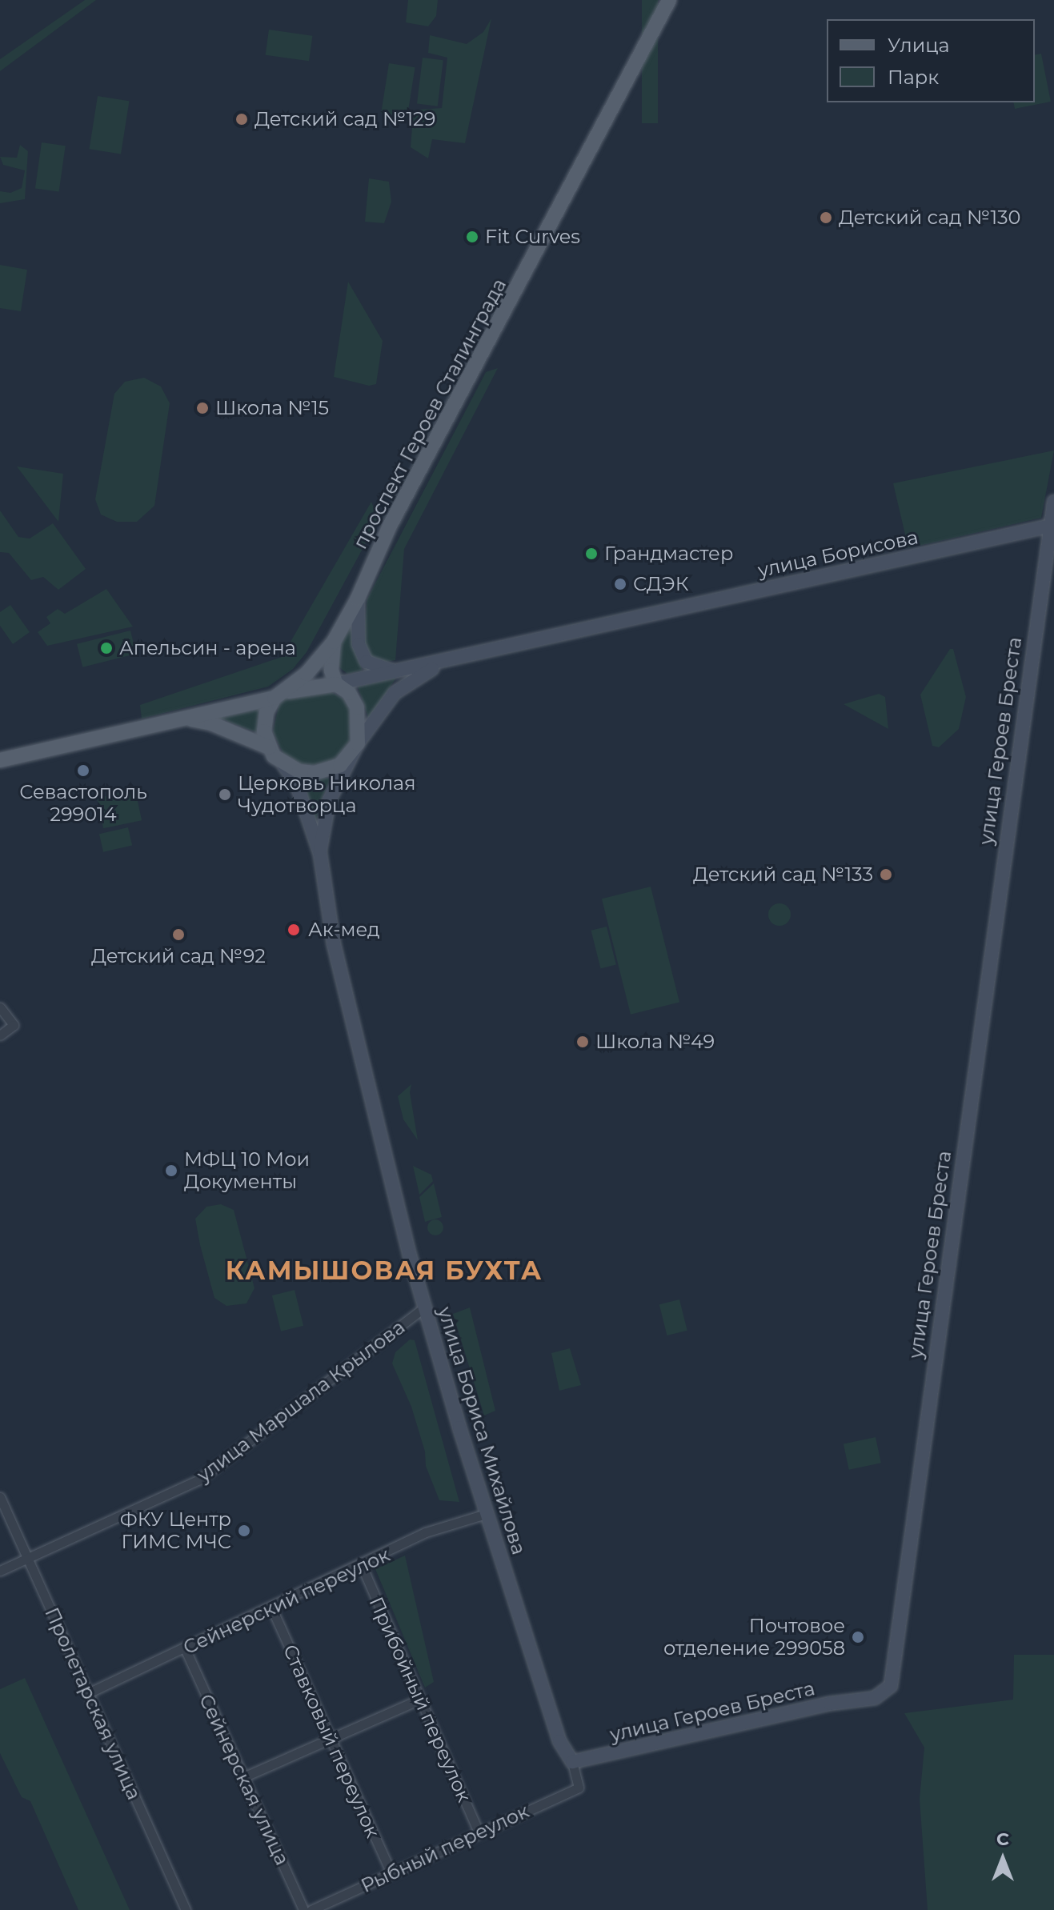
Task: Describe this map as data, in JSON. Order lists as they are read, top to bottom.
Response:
{
  "streets": {
    "main road": ["проспект Героев Сталинграда"],
    "street": [
      "улица Борисова",
      "улица Героев Бреста",
      "улица Маршала Крылова",
      "улица Бориса Михайлова",
      "Сейнерский переулок",
      "Прибойный переулок",
      "Пролетарская улица",
      "Ставковый переулок",
      "Сейнерская улица",
      "Рыбный переулок"
    ]
  },
  "crossings": [
    ["проспект Героев Сталинграда", "улица Борисова"],
    ["проспект Героев Сталинграда", "улица Бориса Михайлова"],
    ["улица Борисова", "улица Героев Бреста"],
    ["улица Борисова", "улица Бориса Михайлова"],
    ["улица Героев Бреста", "улица Бориса Михайлова"],
    ["улица Маршала Крылова", "улица Бориса Михайлова"],
    ["улица Маршала Крылова", "Пролетарская улица"],
    ["улица Бориса Михайлова", "Сейнерский переулок"],
    ["улица Бориса Михайлова", "Рыбный переулок"],
    ["Сейнерский переулок", "Прибойный переулок"],
    ["Сейнерский переулок", "Пролетарская улица"],
    ["Сейнерский переулок", "Ставковый переулок"],
    ["Сейнерский переулок", "Сейнерская улица"],
    ["Прибойный переулок", "Рыбный переулок"],
    ["Ставковый переулок", "Рыбный переулок"]
  ],
  "districts": ["КАМЫШОВАЯ БУХТА"],
  "places": [
    "Детский сад №129",
    "Детский сад №130",
    "Fit Curves",
    "Школа №15",
    "Грандмастер",
    "СДЭК",
    "Апельсин - арена",
    "Севастополь 299014",
    "Церковь Николая Чудотворца",
    "Детский сад №133",
    "Ак-мед",
    "Детский сад №92",
    "Школа №49",
    "МФЦ 10 Мои Документы",
    "ФКУ Центр ГИМС МЧС",
    "Почтовое отделение 299058"
  ],
  "legend": ["Улица", "Парк"],
  "north": "top"
}
